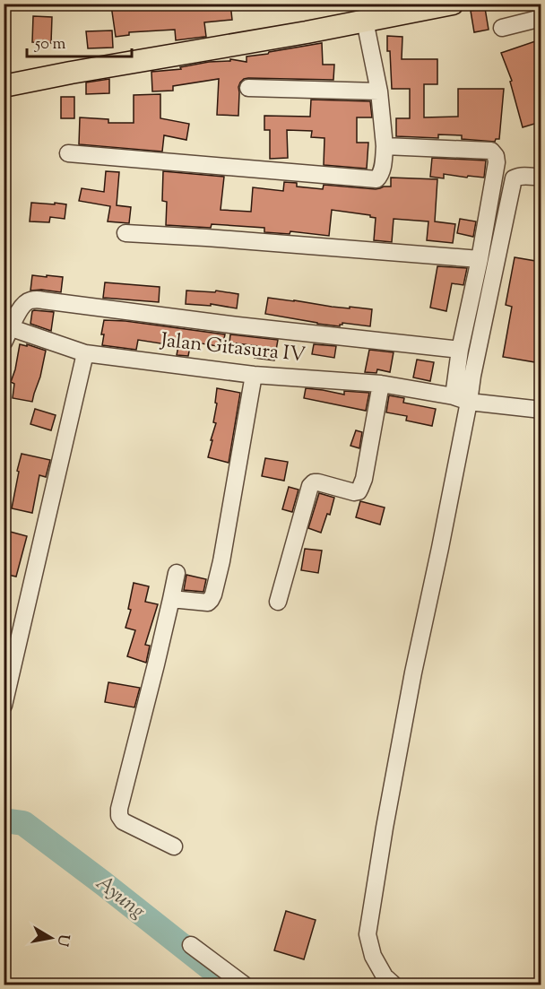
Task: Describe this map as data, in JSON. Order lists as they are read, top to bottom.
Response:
{
  "streets": {
    "street": ["Jalan Gitasura IV"]
  },
  "water": ["Ayung"],
  "scale_bar": "50 m",
  "north": "right"
}
